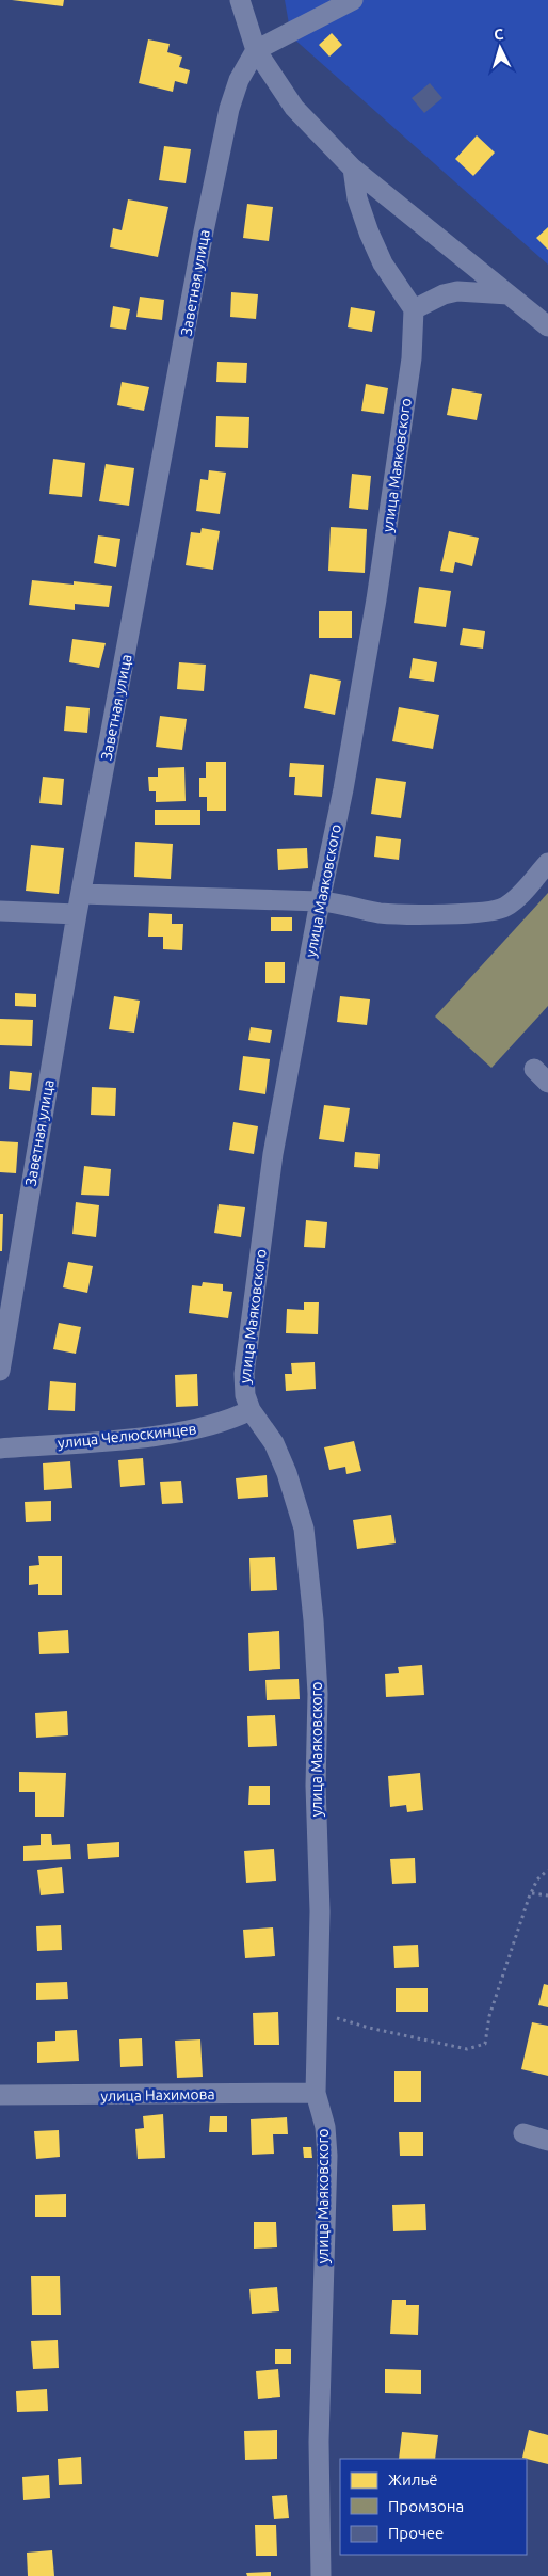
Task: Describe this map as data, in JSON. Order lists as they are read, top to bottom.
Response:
{
  "streets": {
    "street": [
      "Заветная улица",
      "улица Маяковского",
      "улица Челюскинцев",
      "улица Нахимова"
    ]
  },
  "crossings": [
    ["улица Маяковского", "улица Челюскинцев"],
    ["улица Маяковского", "улица Нахимова"]
  ],
  "legend": ["Жильё", "Промзона", "Прочее"],
  "north": "top"
}
